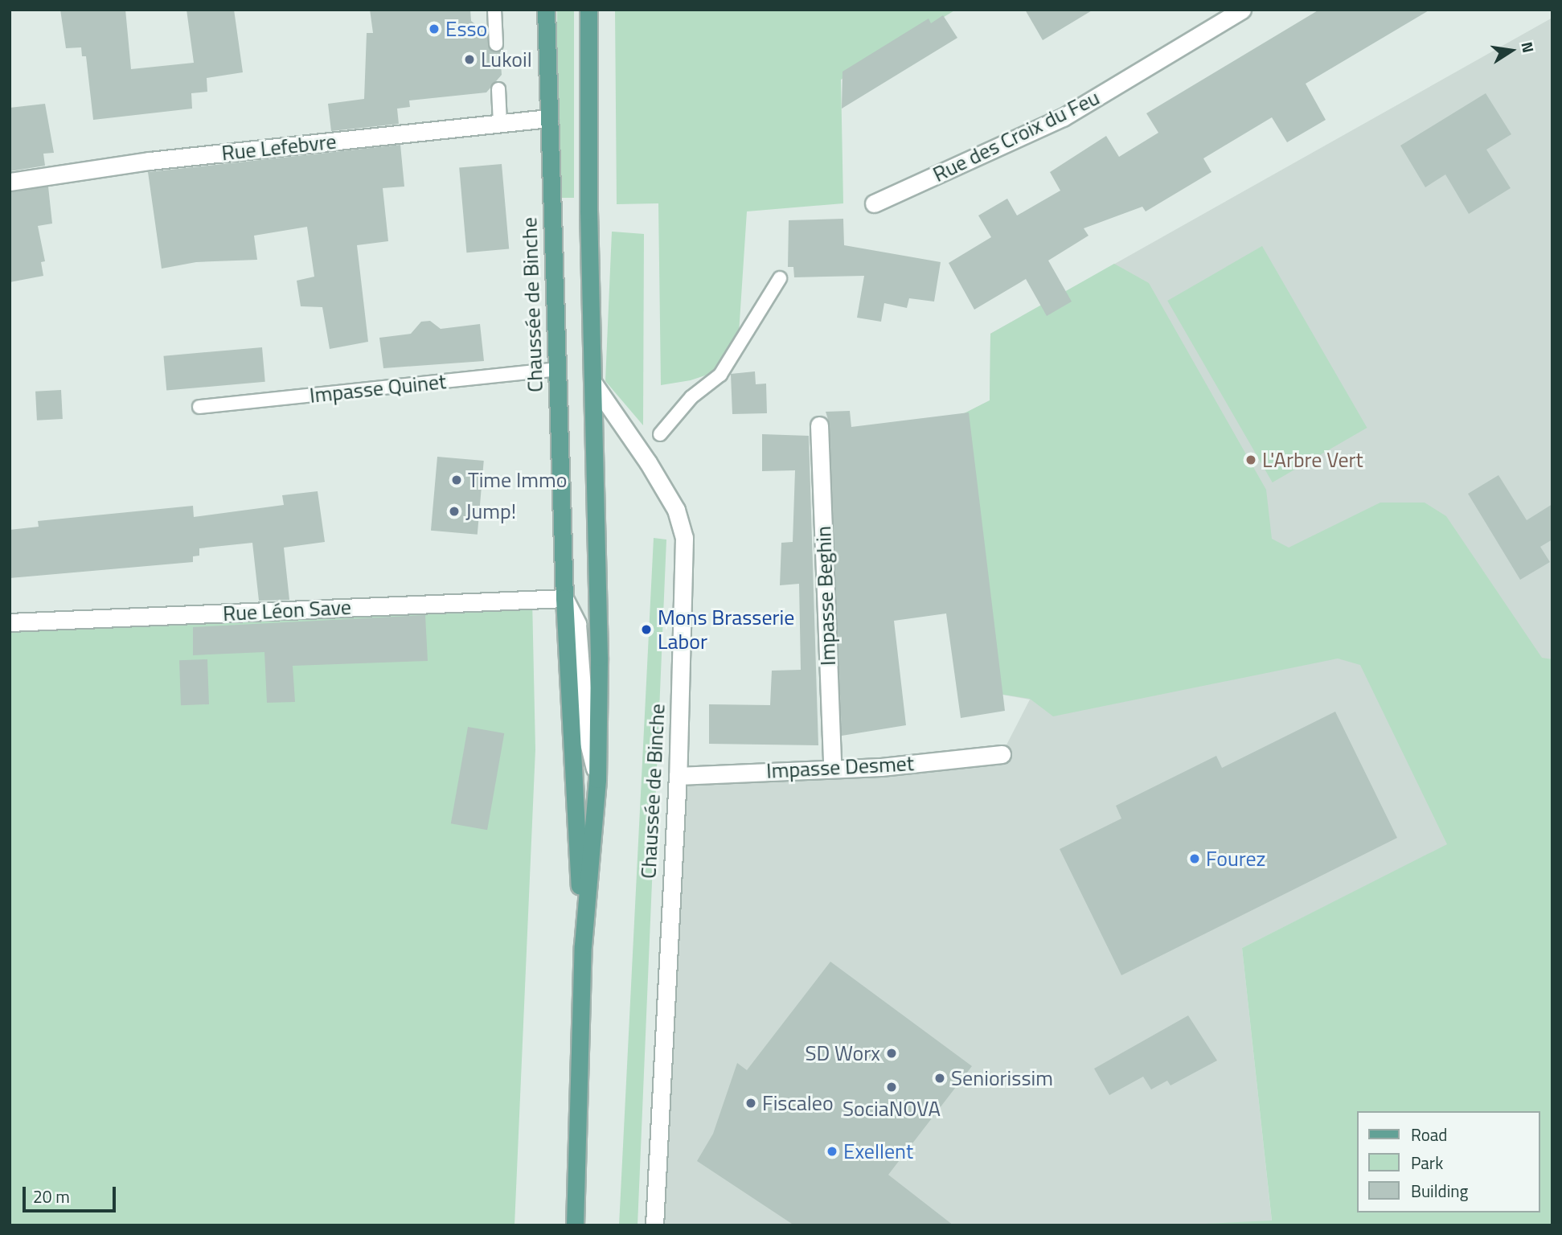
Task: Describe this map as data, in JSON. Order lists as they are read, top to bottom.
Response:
{
  "streets": {
    "main road": ["Chaussée de Binche"],
    "street": [
      "Rue des Croix du Feu",
      "Rue Lefebvre",
      "Impasse Beghin",
      "Rue Léon Save",
      "Impasse Desmet"
    ],
    "lane": ["Impasse Quinet"]
  },
  "crossings": [
    ["Rue Lefebvre", "Chaussée de Binche"],
    ["Chaussée de Binche", "Impasse Quinet"],
    ["Chaussée de Binche", "Rue Léon Save"],
    ["Chaussée de Binche", "Impasse Desmet"],
    ["Impasse Beghin", "Impasse Desmet"]
  ],
  "places": [
    "Esso",
    "Lukoil",
    "L'Arbre Vert",
    "Time Immo",
    "Jump!",
    "Mons Brasserie Labor",
    "Fourez",
    "SD Worx",
    "Seniorissim",
    "SociaNOVA",
    "Fiscaleo",
    "Exellent"
  ],
  "legend": ["Road", "Park", "Building"],
  "scale_bar": "20 m",
  "north": "right"
}
